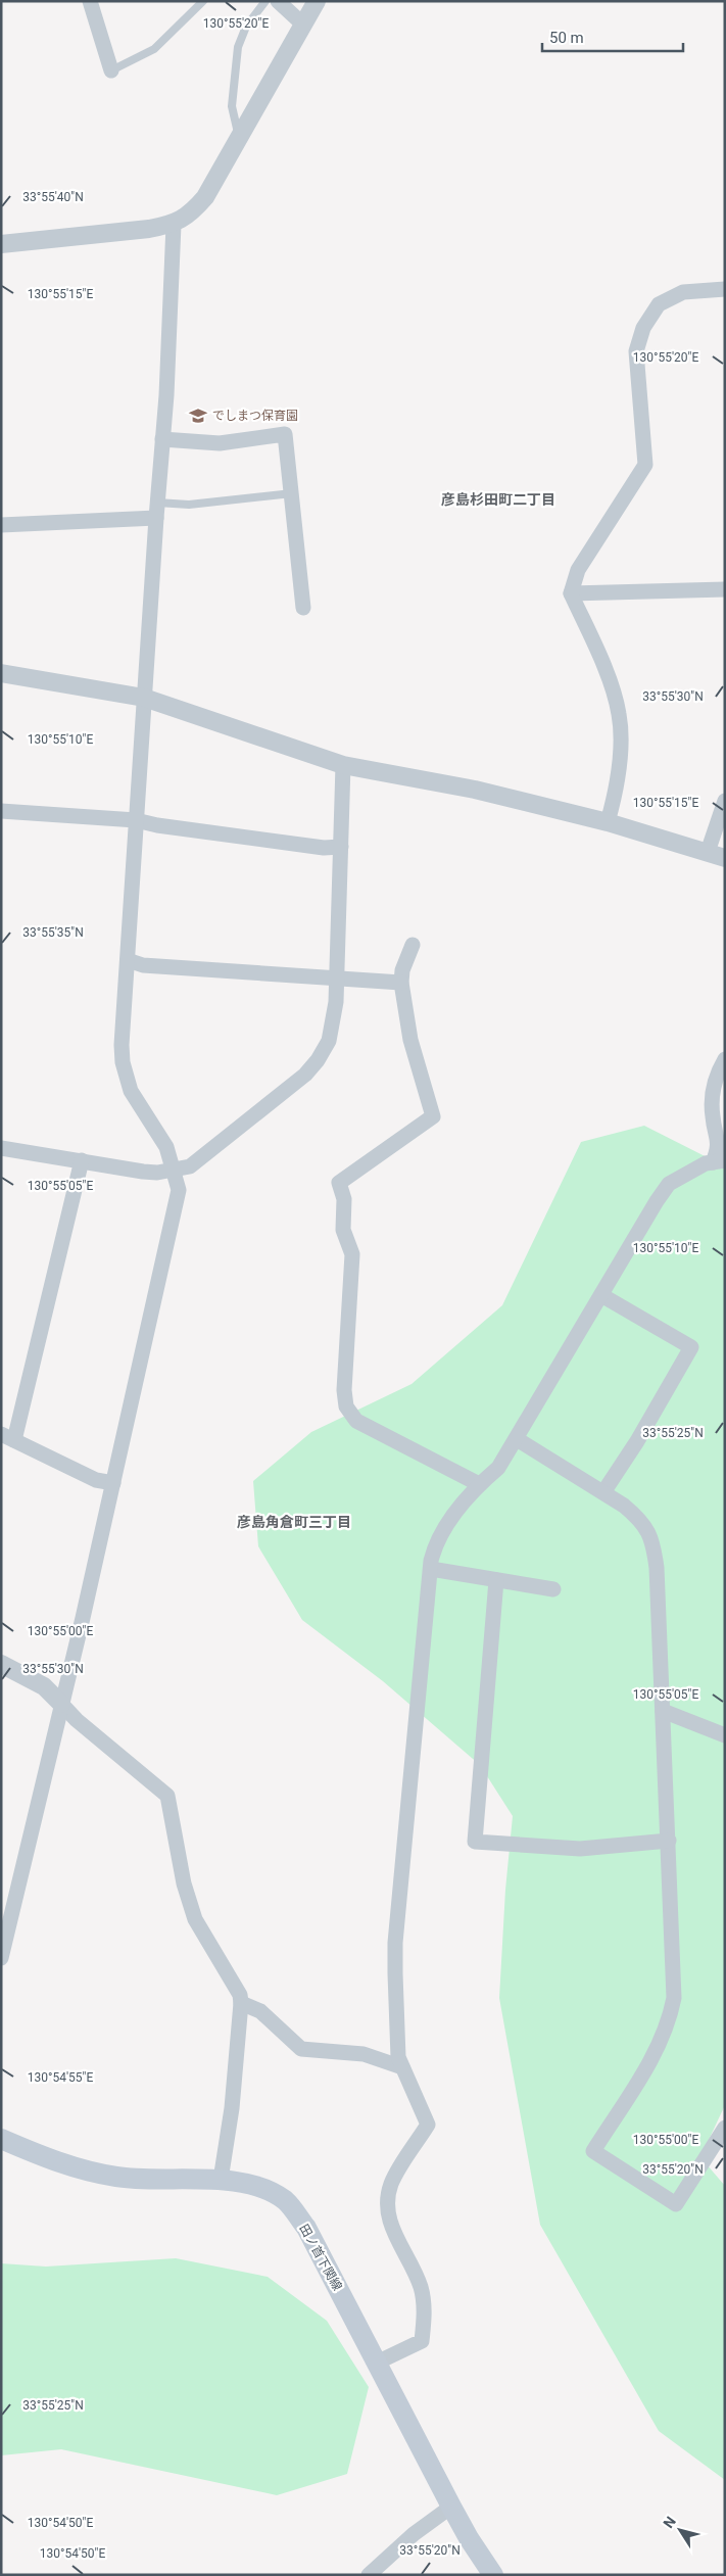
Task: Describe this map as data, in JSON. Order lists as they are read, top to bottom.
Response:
{
  "streets": {
    "main road": ["田ノ首下関線"]
  },
  "districts": ["彦島杉田町二丁目", "彦島角倉町三丁目"],
  "places": {
    "school or university": ["でしまつ保育園"]
  },
  "scale_bar": "50 m",
  "north": "top left",
  "coordinates": [
    "130°55'20\"E",
    "33°55'40\"N",
    "130°55'15\"E",
    "33°55'30\"N",
    "130°55'10\"E",
    "33°55'35\"N",
    "130°55'05\"E",
    "33°55'25\"N",
    "130°55'00\"E",
    "130°54'55\"E",
    "33°55'20\"N",
    "130°54'50\"E"
  ]
}
